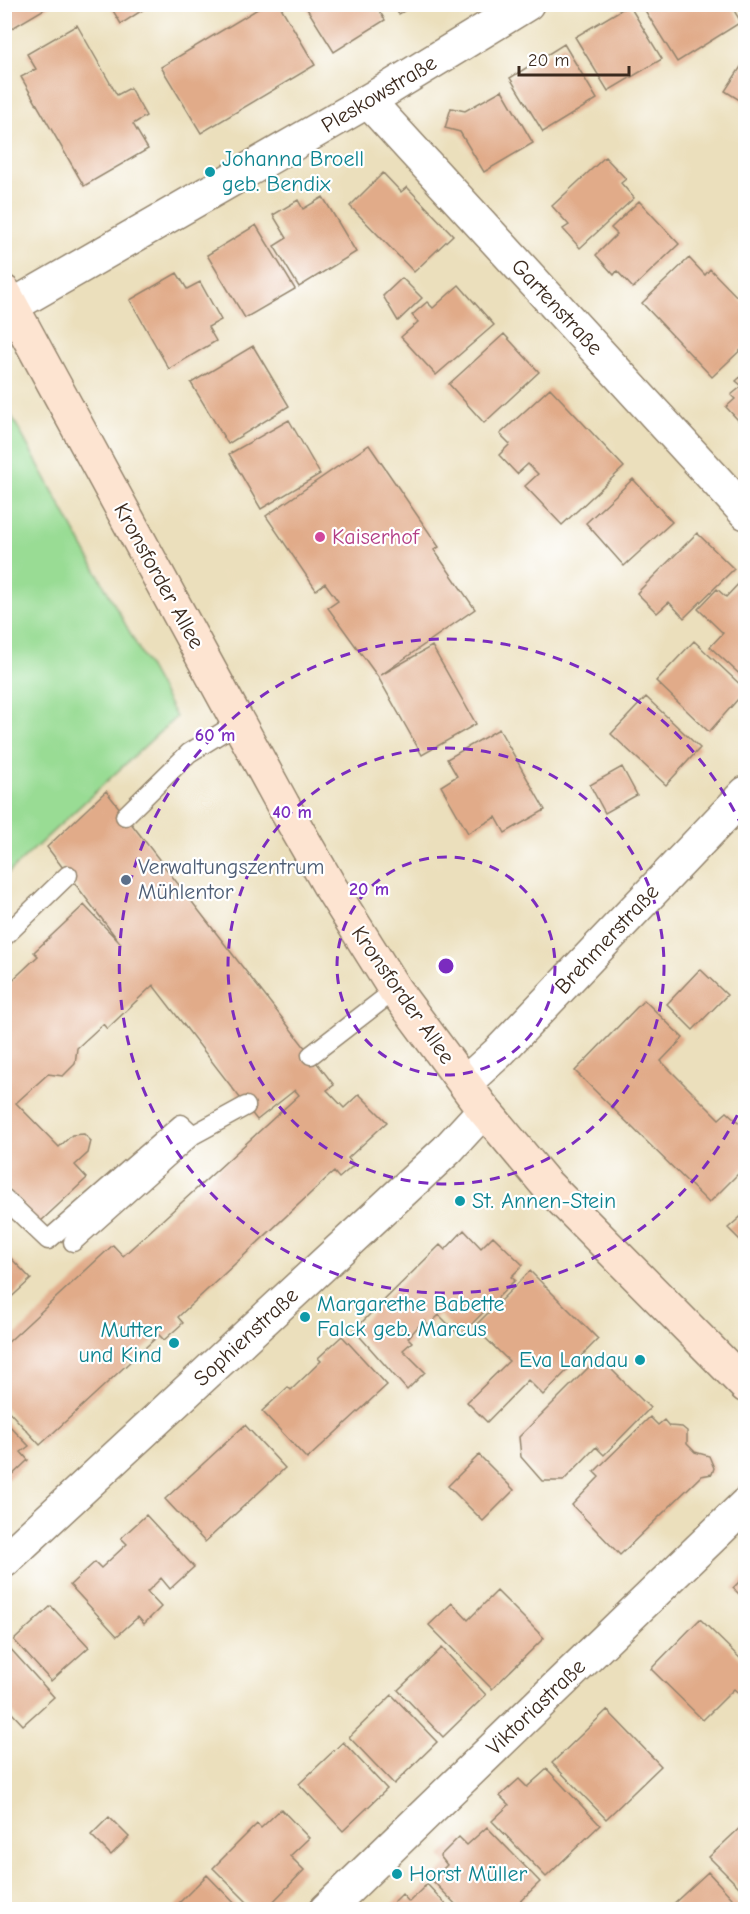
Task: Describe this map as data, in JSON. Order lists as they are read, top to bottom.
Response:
{
  "streets": {
    "main road": ["Kronsforder Allee"],
    "street": [
      "Pleskowstraße",
      "Gartenstraße",
      "Brehmerstraße",
      "Sophienstraße",
      "Viktoriastraße"
    ]
  },
  "crossings": [
    ["Pleskowstraße", "Gartenstraße"],
    ["Pleskowstraße", "Kronsforder Allee"],
    ["Kronsforder Allee", "Brehmerstraße"],
    ["Kronsforder Allee", "Sophienstraße"]
  ],
  "places": [
    "Johanna Broell geb. Bendix",
    "Kaiserhof",
    "Verwaltungszentrum Mühlentor",
    "St. Annen-Stein",
    "Margarethe Babette Falck geb. Marcus",
    "Mutter und Kind",
    "Eva Landau",
    "Horst Müller"
  ],
  "scale_bar": "20 m",
  "rings": ["60 m", "40 m", "20 m"]
}
